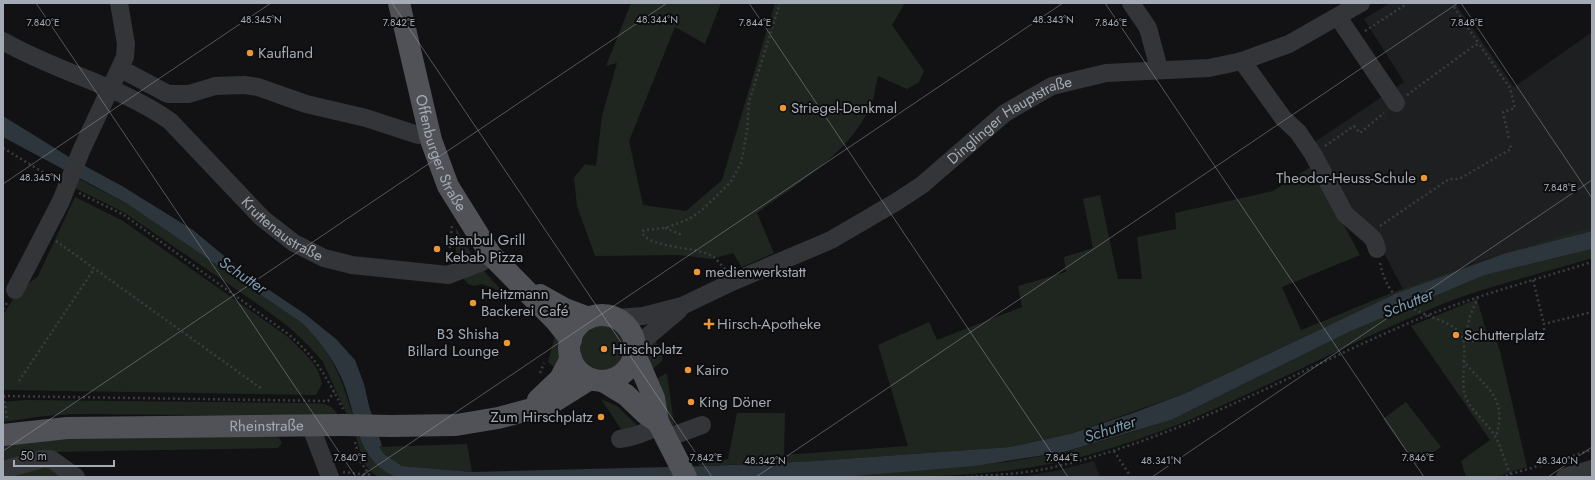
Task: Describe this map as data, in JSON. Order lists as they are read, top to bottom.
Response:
{
  "streets": {
    "main road": ["Offenburger Straße", "Rheinstraße"],
    "street": ["Dinglinger Hauptstraße", "Kruttenaustraße"]
  },
  "crossings": [
    ["Dinglinger Hauptstraße", "Offenburger Straße"],
    ["Dinglinger Hauptstraße", "Rheinstraße"],
    ["Offenburger Straße", "Kruttenaustraße"],
    ["Offenburger Straße", "Rheinstraße"]
  ],
  "water": ["Schutter"],
  "places": {
    "other": [
      "Kaufland",
      "Striegel-Denkmal",
      "Theodor-Heuss-Schule",
      "Istanbul Grill Kebab Pizza",
      "medienwerkstatt",
      "Heitzmann Backerei Café",
      "Schutterplatz",
      "B3 Shisha Billard Lounge",
      "Hirschplatz",
      "Kairo",
      "King Döner",
      "Zum Hirschplatz"
    ],
    "health": ["Hirsch-Apotheke"]
  },
  "scale_bar": "50 m",
  "coordinates": [
    "48.345°N",
    "48.344°N",
    "48.343°N",
    "7.848°E",
    "7.840°E",
    "7.842°E",
    "7.844°E",
    "7.846°E",
    "48.342°N",
    "48.341°N",
    "48.340°N"
  ]
}
